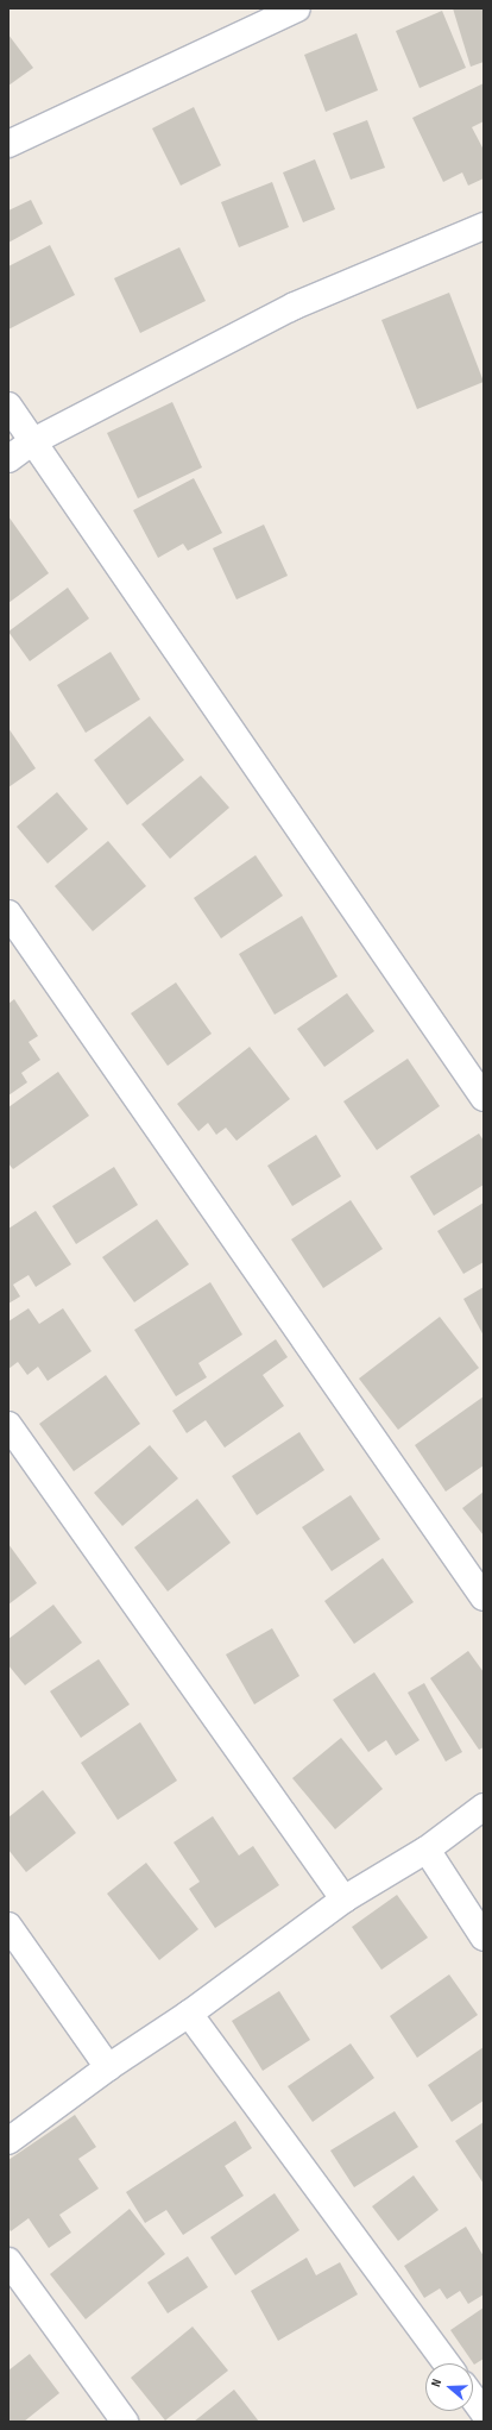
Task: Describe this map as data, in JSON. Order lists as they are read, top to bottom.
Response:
{
  "north": "left"
}
